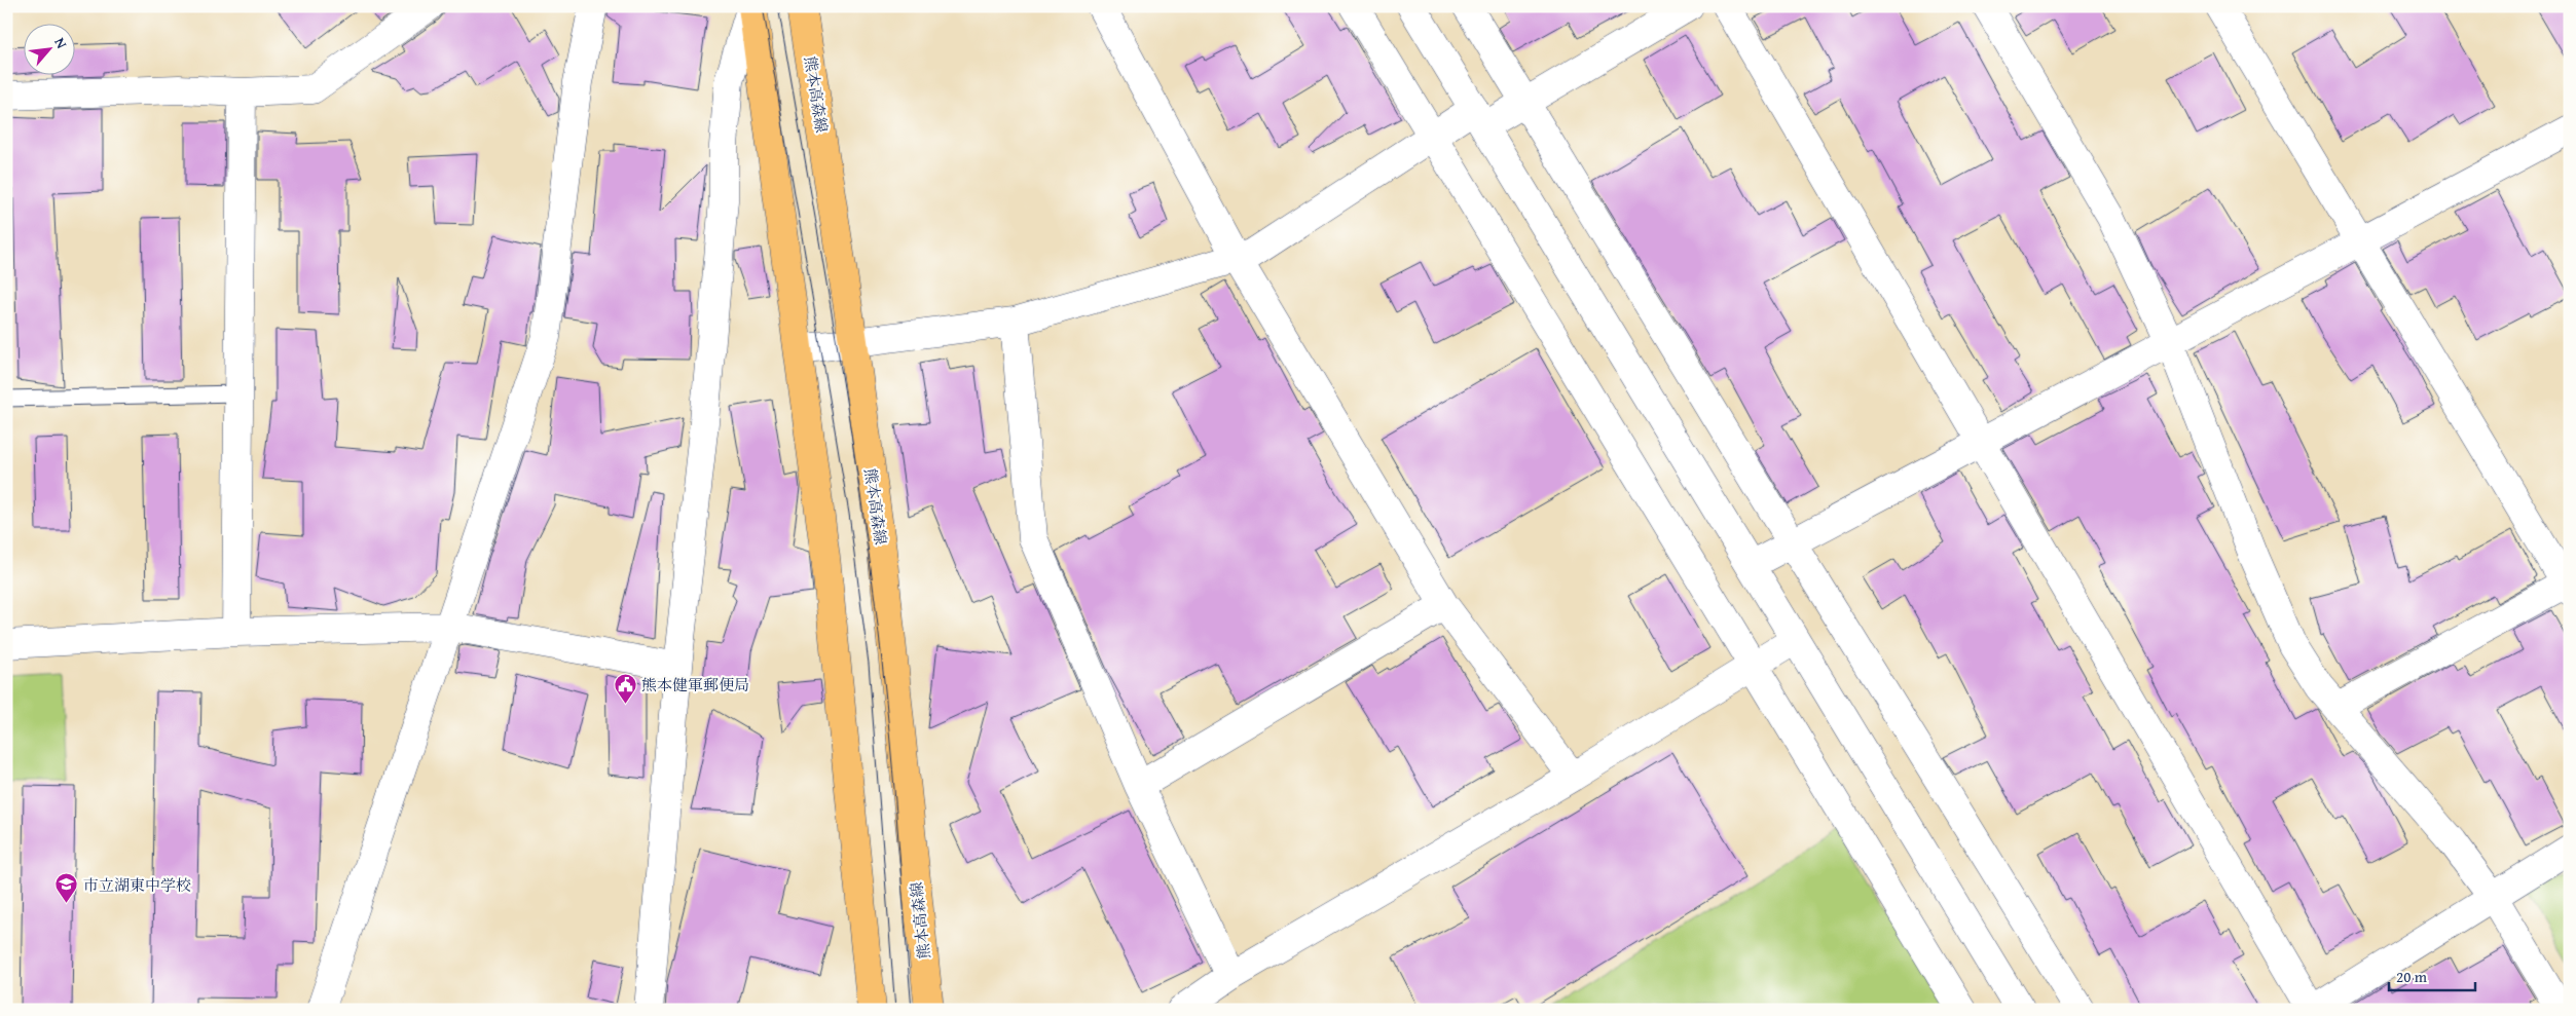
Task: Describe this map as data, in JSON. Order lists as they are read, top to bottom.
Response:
{
  "streets": {
    "main road": ["熊本高森線"]
  },
  "places": {
    "public building": ["熊本健軍郵便局"],
    "school or university": ["市立湖東中学校"]
  },
  "scale_bar": "20 m",
  "north": "top right"
}
